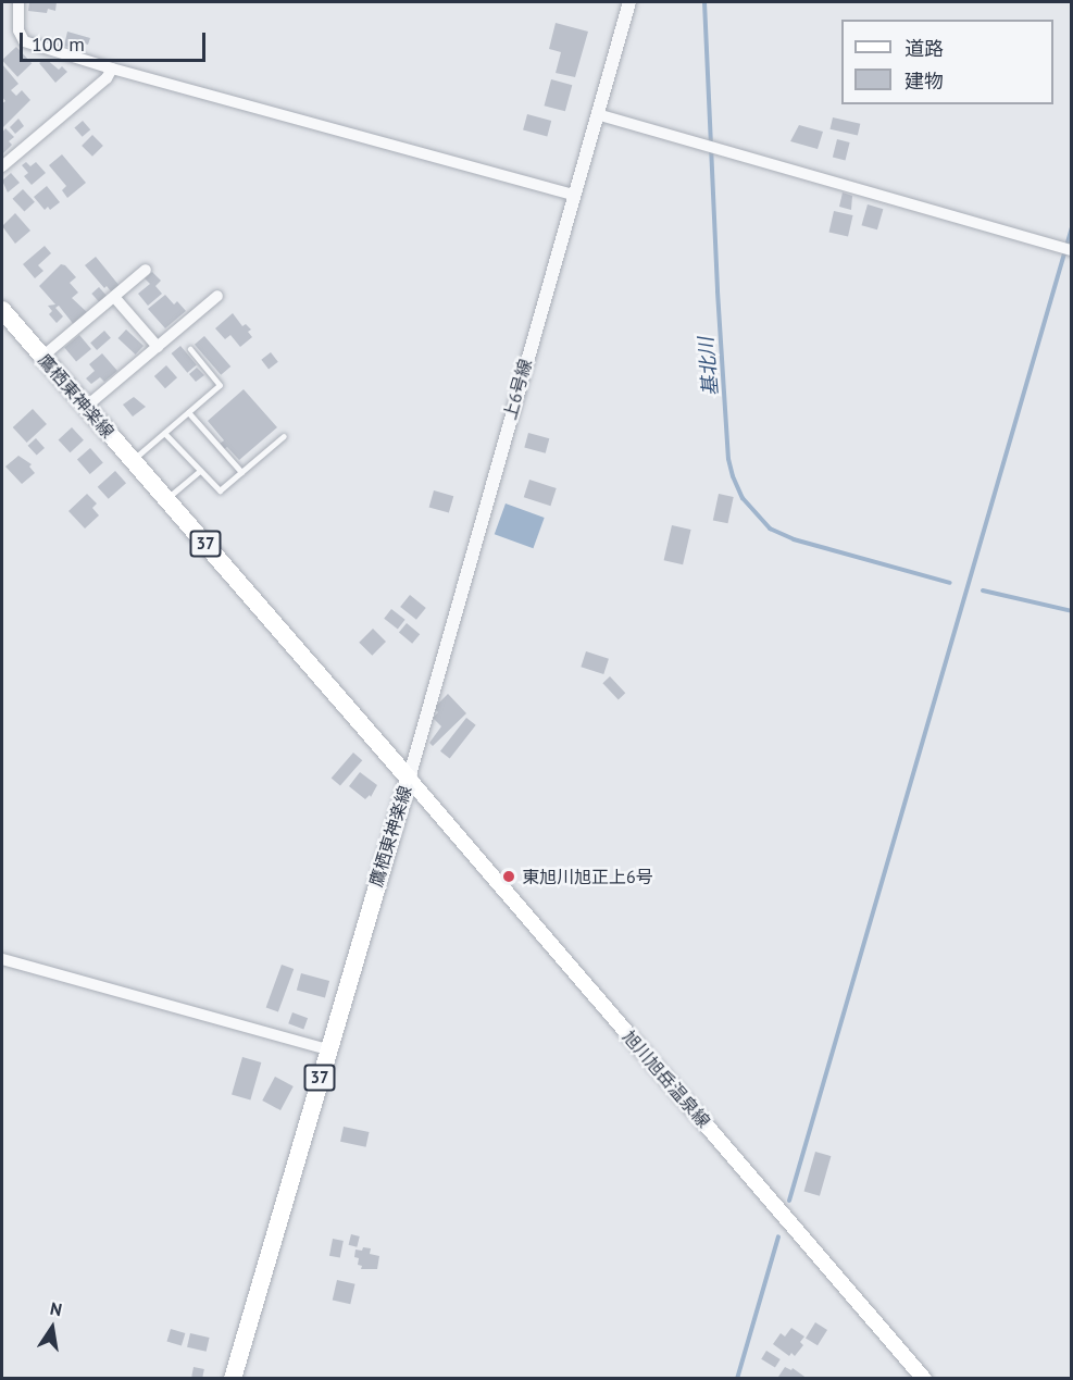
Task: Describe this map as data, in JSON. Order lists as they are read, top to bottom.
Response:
{
  "streets": {
    "main road": ["鷹栖東神楽線", "37", "旭川旭岳温泉線"],
    "street": ["上6号線"]
  },
  "crossings": [
    ["上6号線", "鷹栖東神楽線"],
    ["上6号線", "旭川旭岳温泉線"],
    ["鷹栖東神楽線", "旭川旭岳温泉線"]
  ],
  "water": ["基北川"],
  "places": ["東旭川旭正上6号"],
  "legend": ["道路", "建物"],
  "scale_bar": "100 m",
  "north": "top"
}
